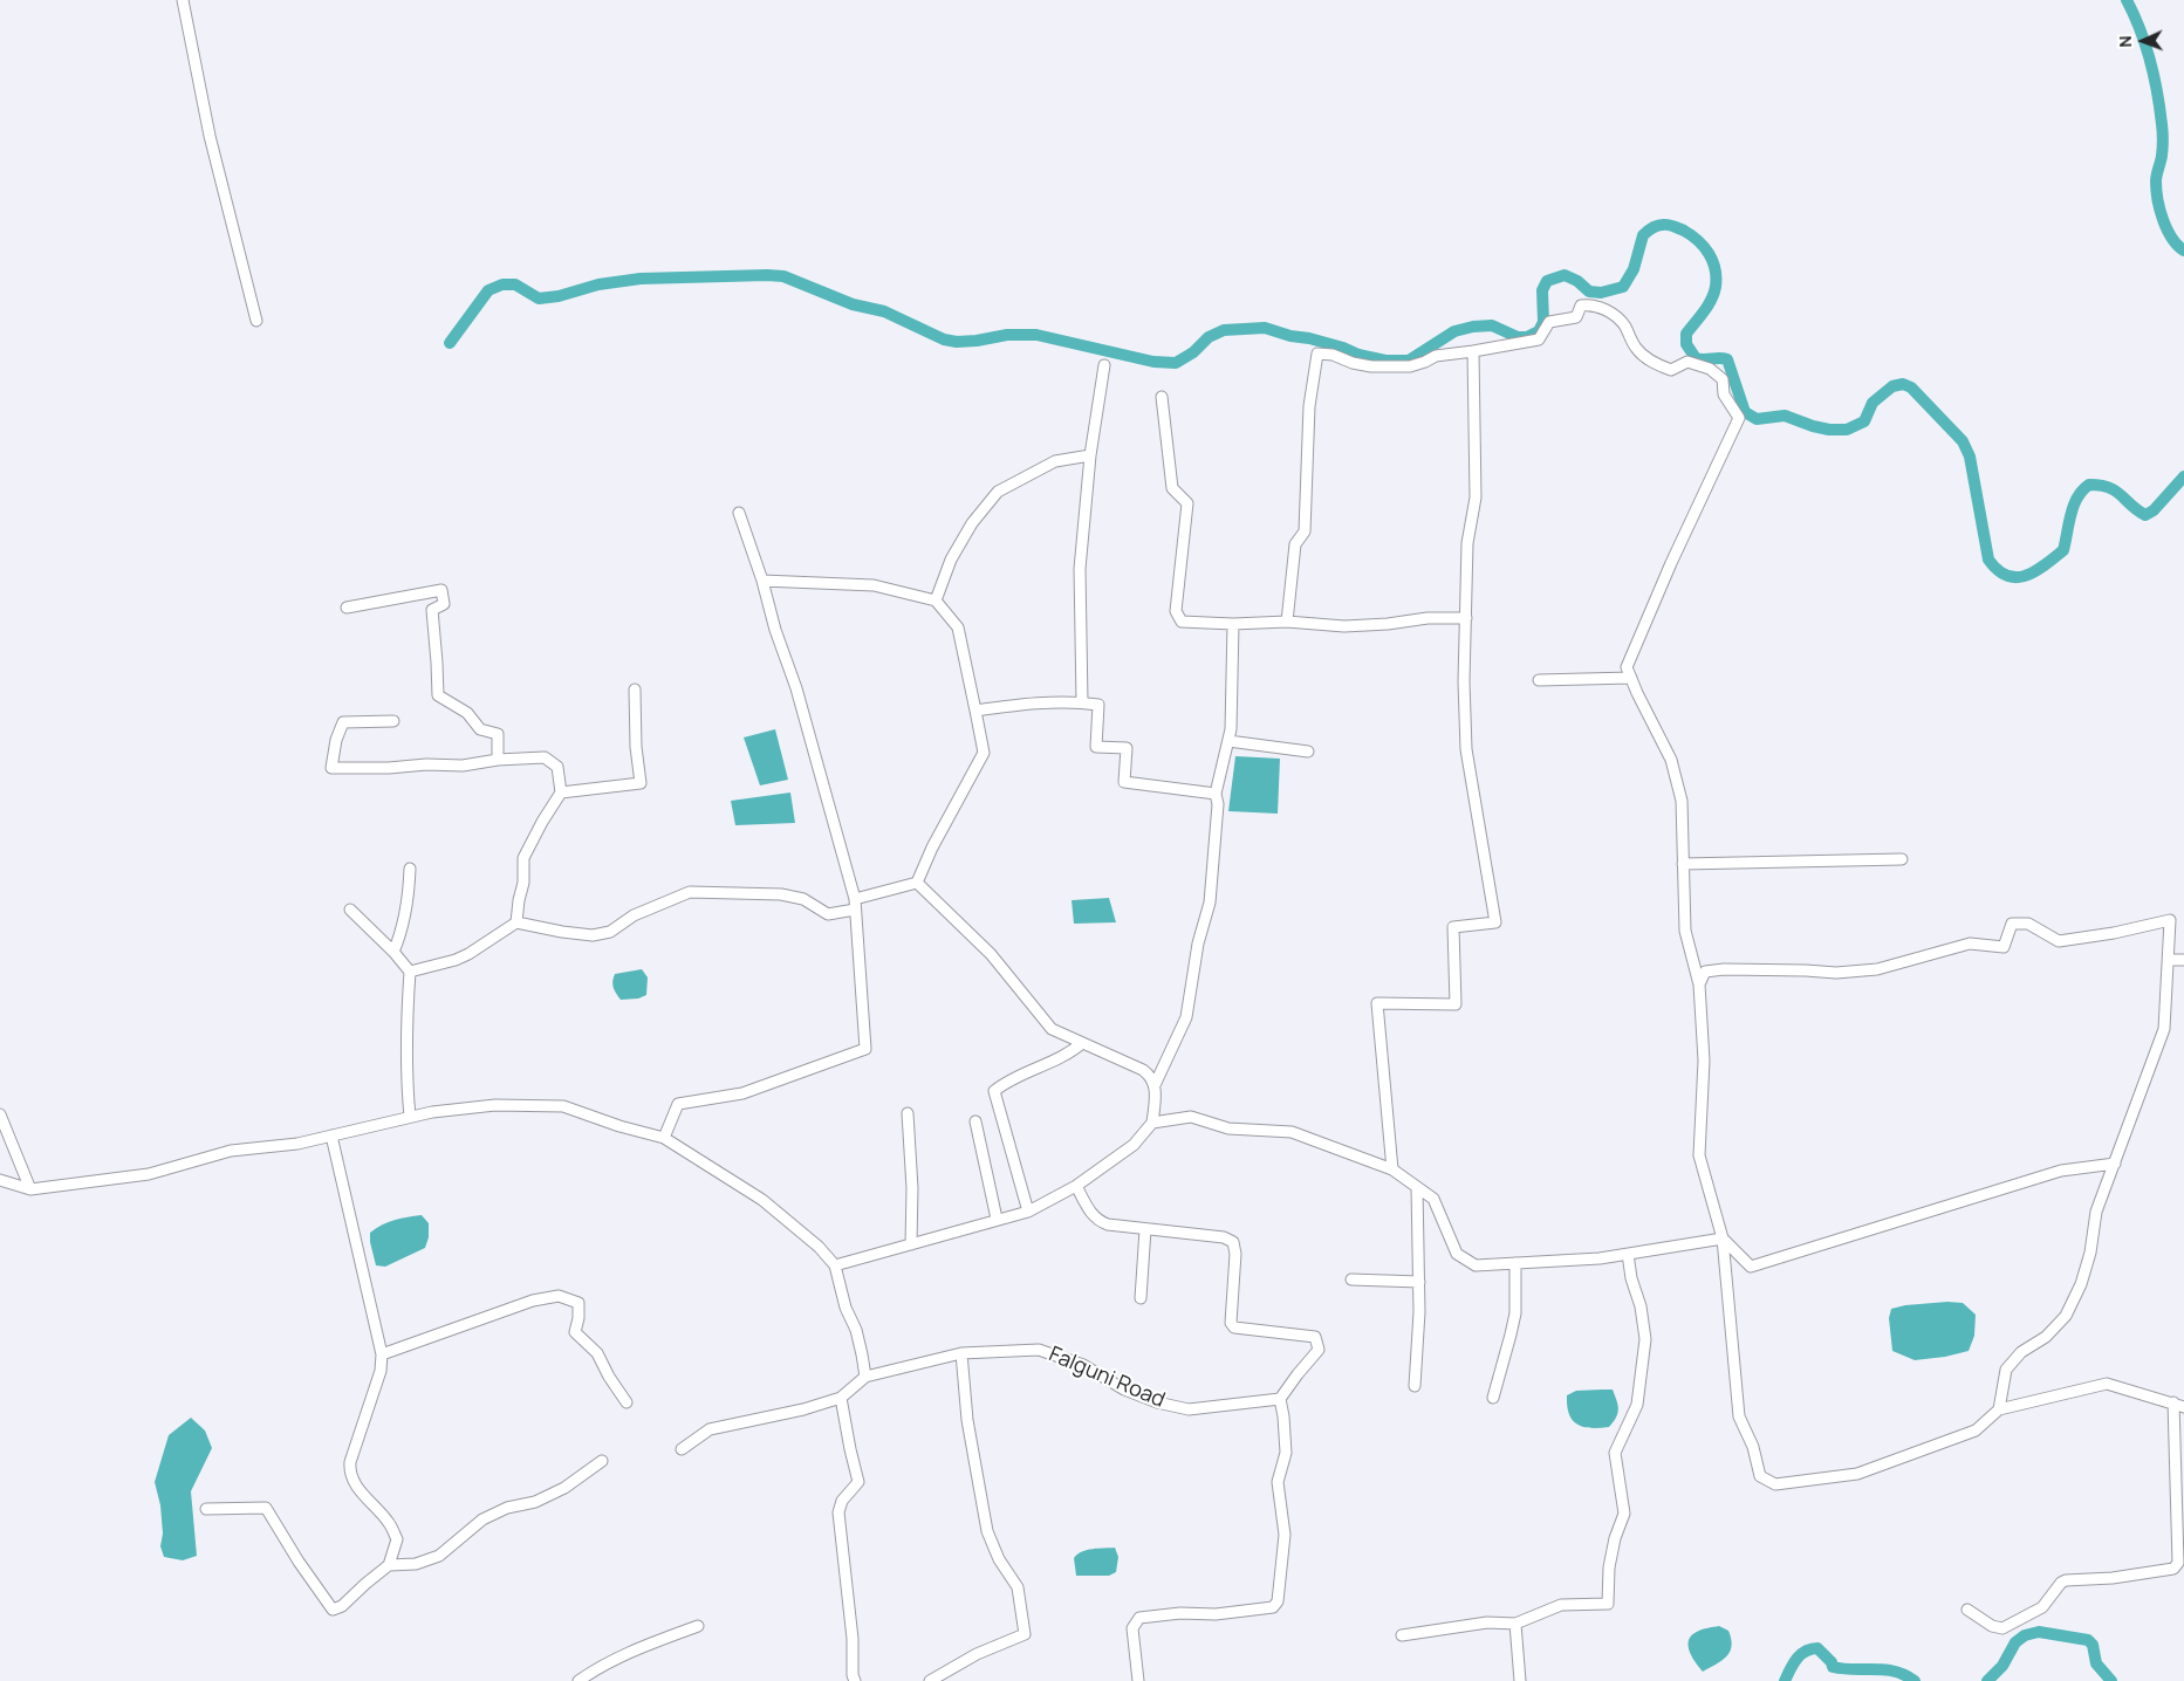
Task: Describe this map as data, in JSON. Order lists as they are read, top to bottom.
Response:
{
  "streets": {
    "street": ["Falguni Road"]
  },
  "north": "left"
}
